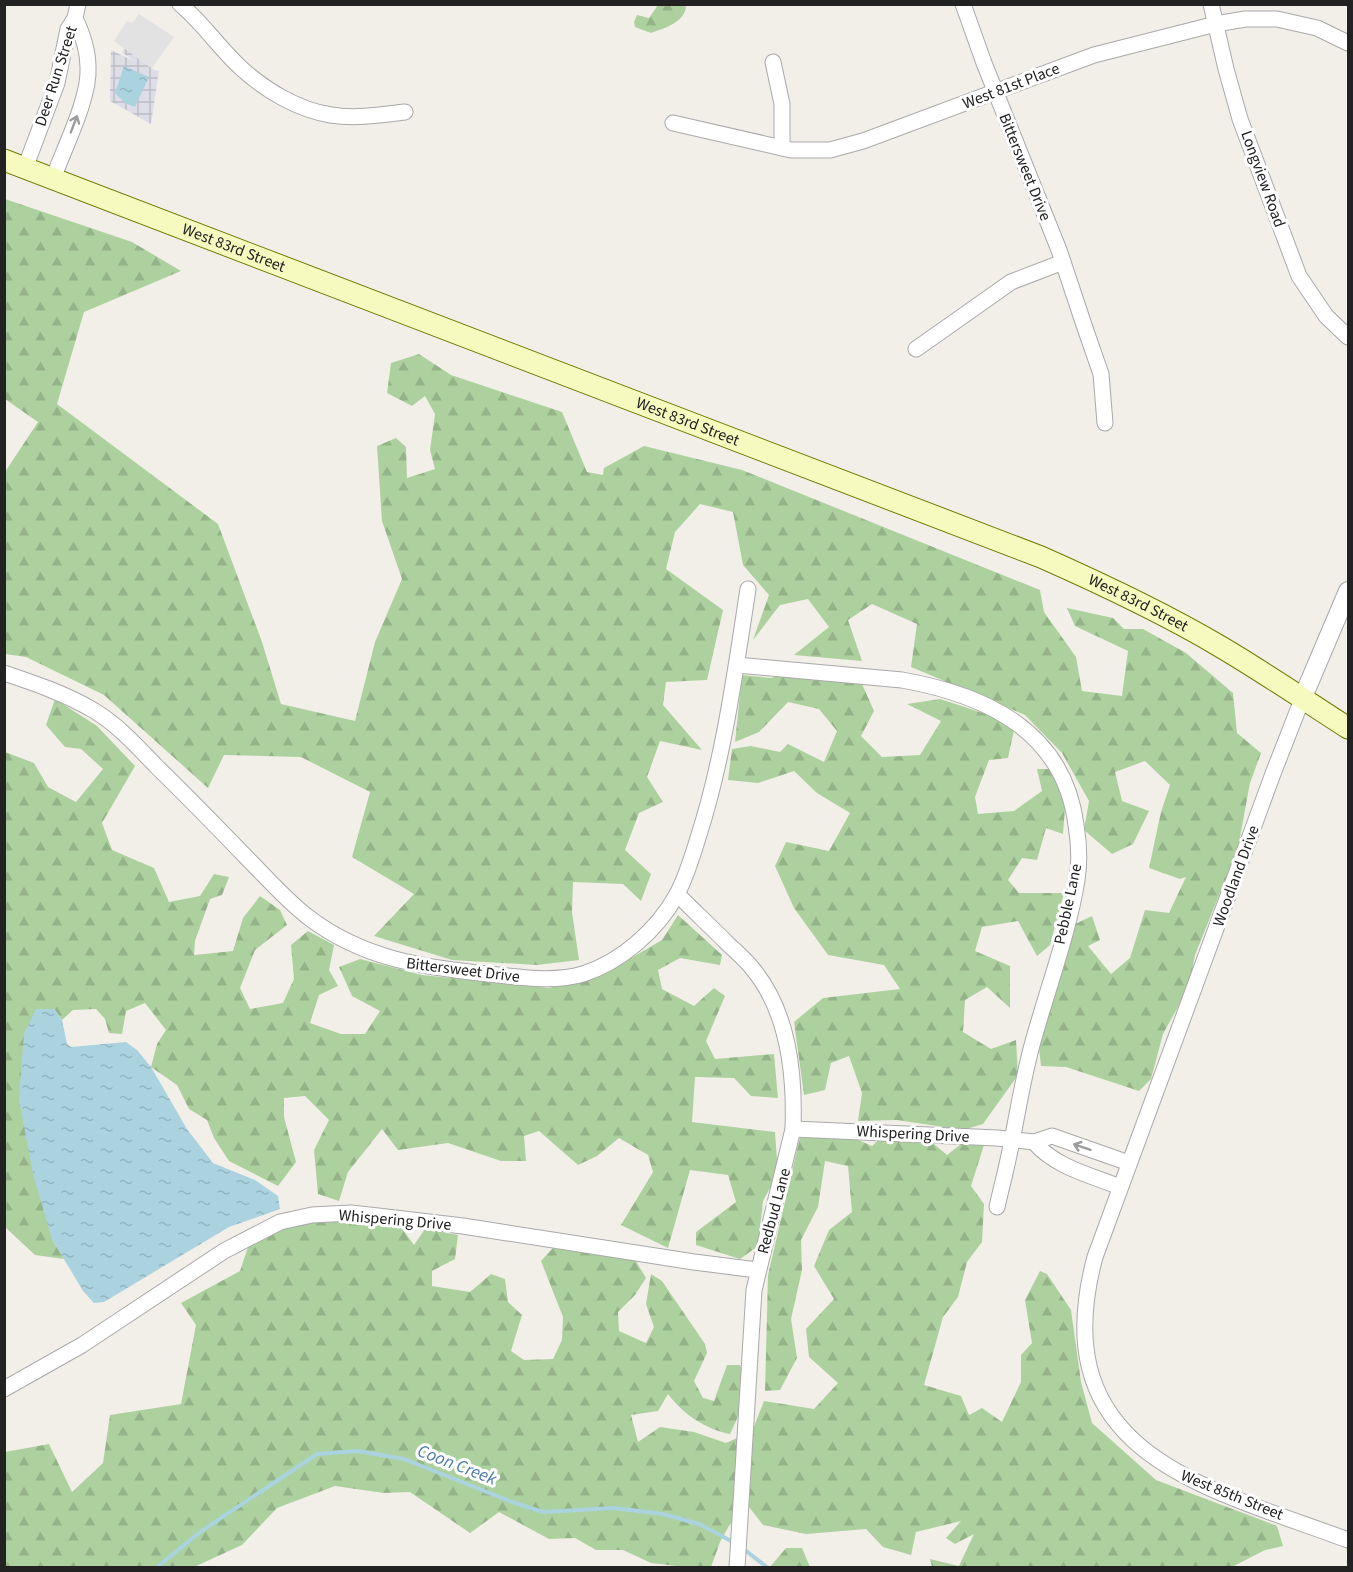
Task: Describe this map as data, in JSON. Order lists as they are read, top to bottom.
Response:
{
  "streets": {
    "main road": ["West 83rd Street"],
    "street": [
      "Deer Run Street",
      "West 81st Place",
      "Bittersweet Drive",
      "Longview Road",
      "Woodland Drive",
      "Pebble Lane",
      "Whispering Drive",
      "Redbud Lane",
      "West 85th Street"
    ]
  },
  "crossings": [
    ["Deer Run Street", "West 83rd Street"],
    ["West 81st Place", "Bittersweet Drive"],
    ["West 81st Place", "Longview Road"],
    ["Bittersweet Drive", "Pebble Lane"],
    ["Bittersweet Drive", "Redbud Lane"],
    ["West 83rd Street", "Woodland Drive"],
    ["Woodland Drive", "Whispering Drive"],
    ["Woodland Drive", "West 85th Street"],
    ["Pebble Lane", "Whispering Drive"],
    ["Whispering Drive", "Redbud Lane"],
    ["Whispering Drive", "West 85th Street"]
  ],
  "water": ["Coon Creek"]
}
